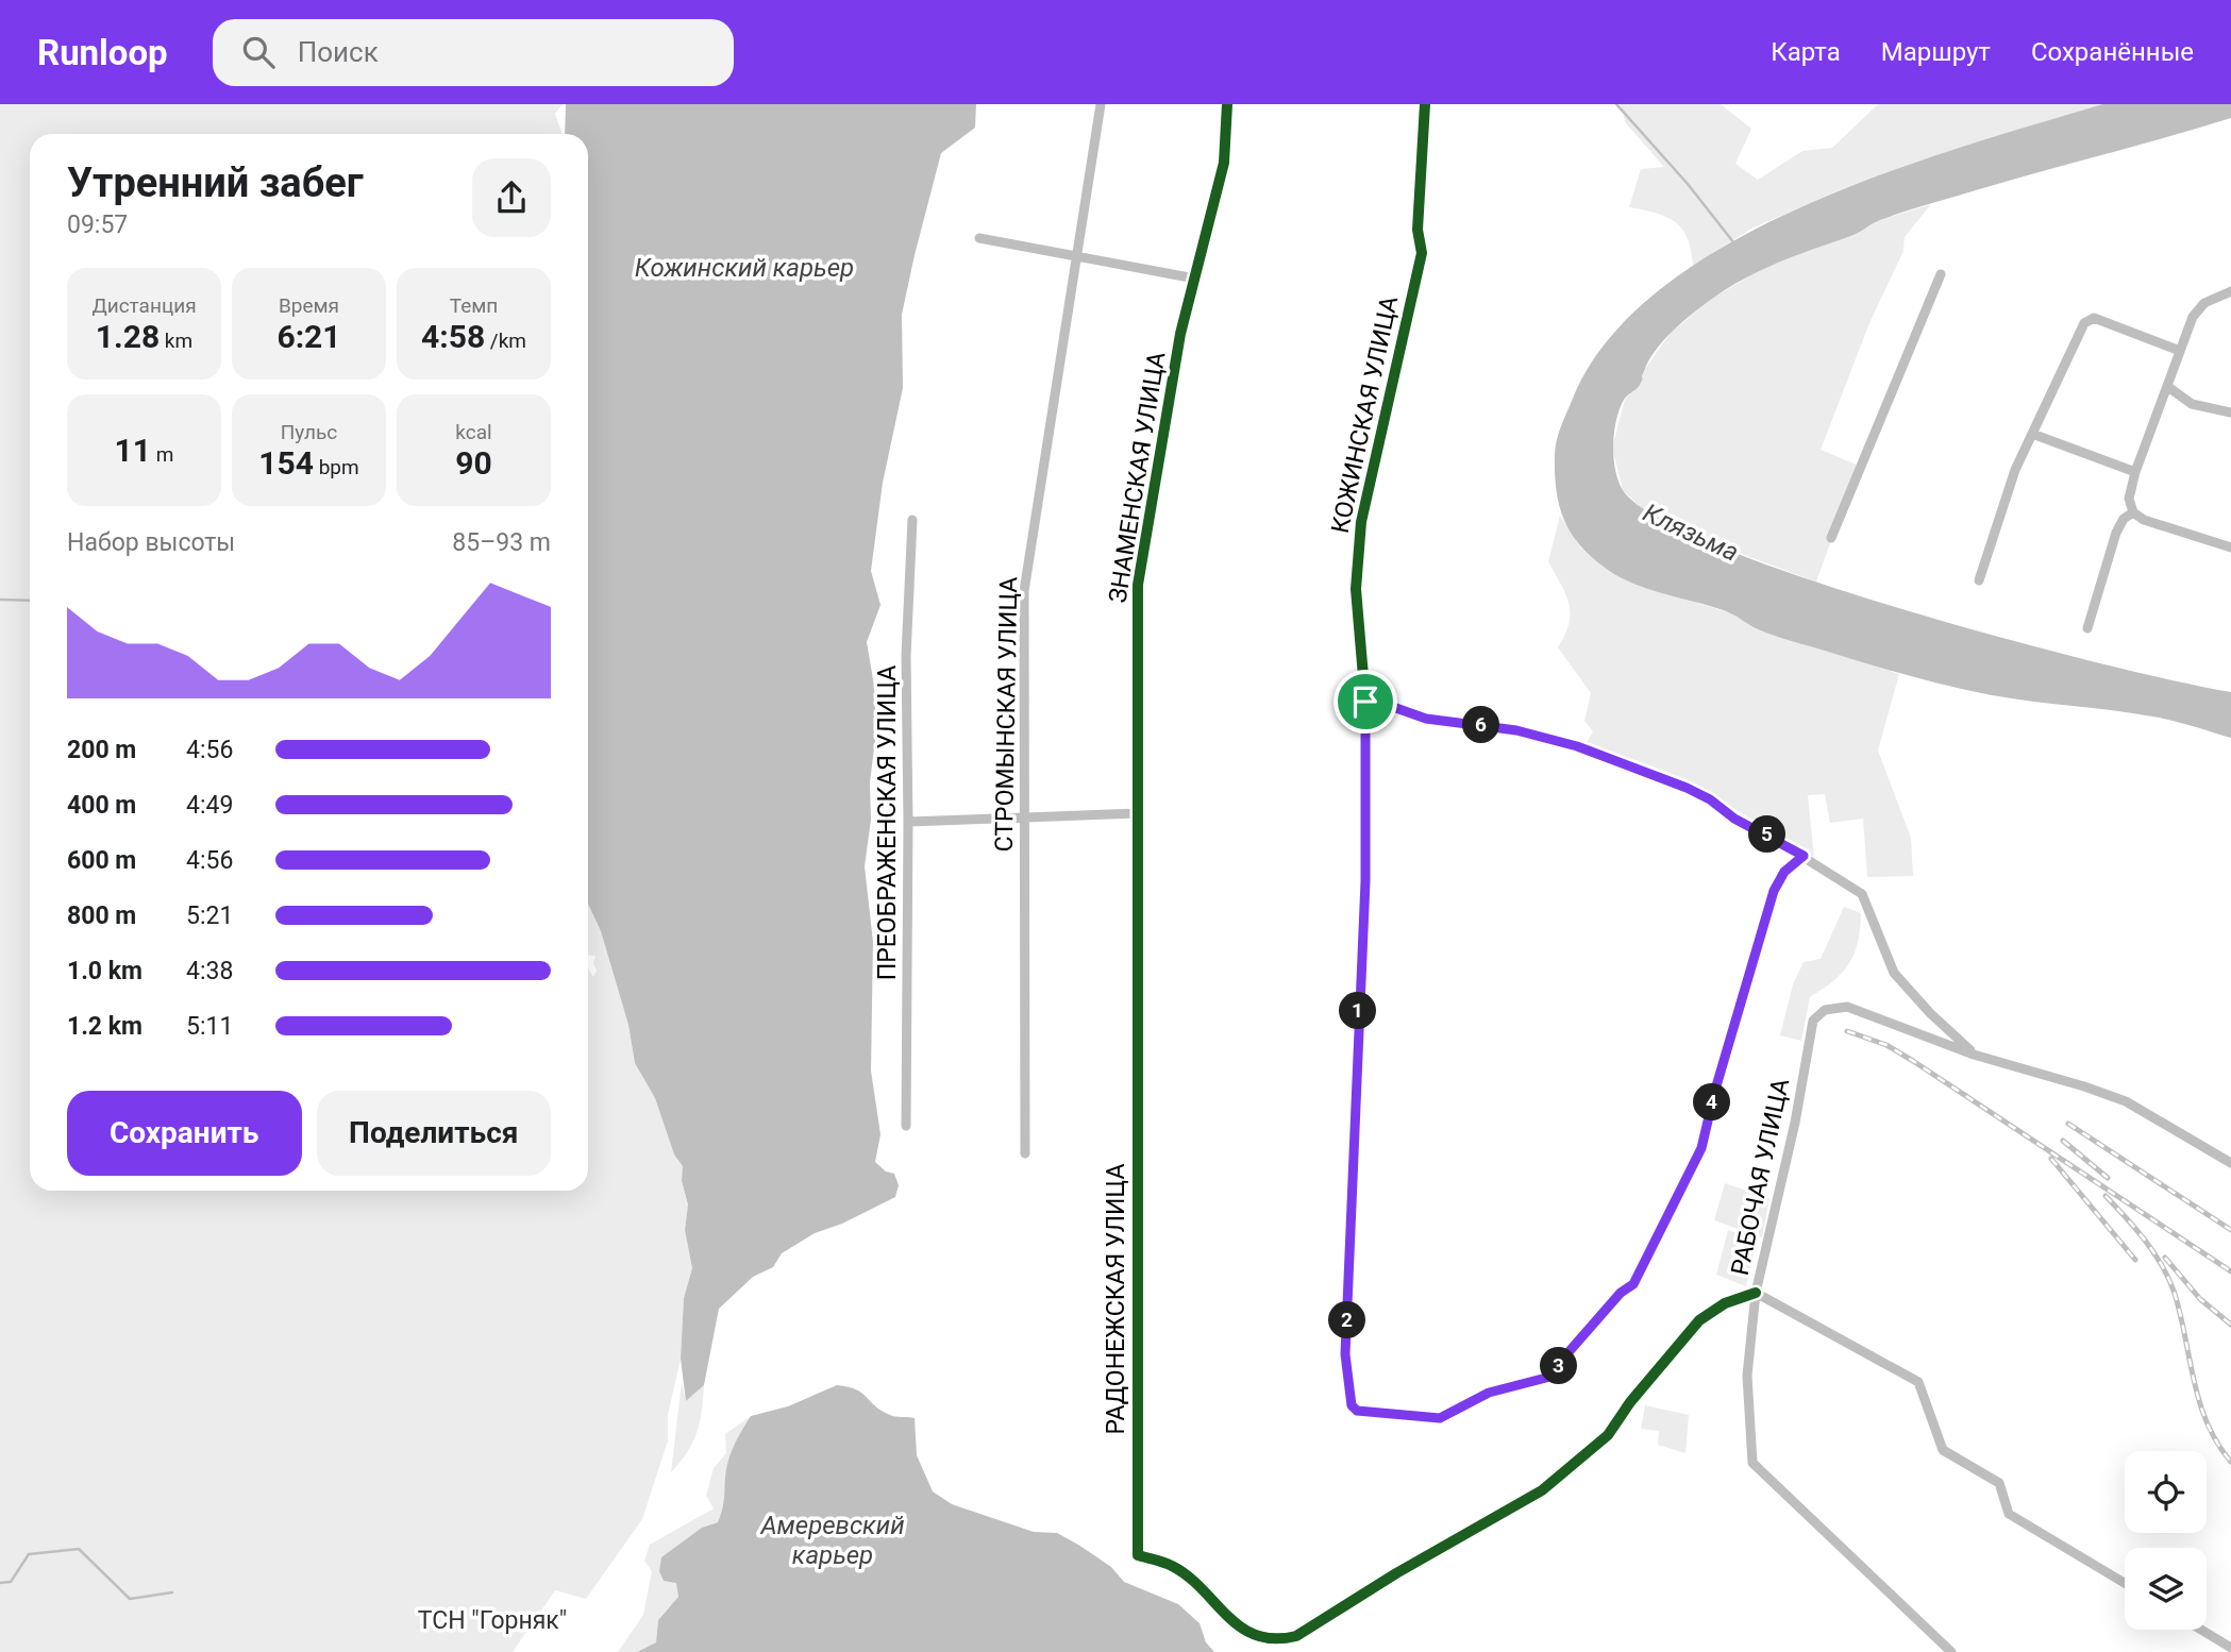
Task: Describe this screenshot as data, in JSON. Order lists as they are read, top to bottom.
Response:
{
  "streets": {
    "street": [
      "КОЖИНСКАЯ УЛИЦА",
      "ЗНАМЕНСКАЯ УЛИЦА",
      "СТРОМЫНСКАЯ УЛИЦА",
      "ПРЕОБРАЖЕНСКАЯ УЛИЦА",
      "РАБОЧАЯ УЛИЦА",
      "РАДОНЕЖСКАЯ УЛИЦА"
    ]
  },
  "crossings": [
    ["ЗНАМЕНСКАЯ УЛИЦА", "РАДОНЕЖСКАЯ УЛИЦА"],
    ["РАБОЧАЯ УЛИЦА", "РАДОНЕЖСКАЯ УЛИЦА"]
  ],
  "water": ["Кожинский карьер", "Клязьма", "Амеревский карьер"],
  "parks": ["ТСН \"Горняк\""],
  "page": {
    "header": "Runloop",
    "search": "Поиск",
    "nav": ["Карта", "Маршрут", "Сохранённые"],
    "heading": ["Утренний забег", "09:57"],
    "stats": [
      ["Дистанция", "1.28 km"],
      ["Время", "6:21"],
      ["Темп", "4:58 /km"],
      ["11 m"],
      ["Пульс", "154 bpm"],
      ["kcal", "90"]
    ],
    "chart": ["Набор высоты", "85–93 m"],
    "pins": [
      "6",
      "5",
      "1",
      "4",
      "2",
      "3"
    ],
    "list": [
      {
        "name": "200 m",
        "note": "4:56"
      },
      {
        "name": "400 m",
        "note": "4:49"
      },
      {
        "name": "600 m",
        "note": "4:56"
      },
      {
        "name": "800 m",
        "note": "5:21"
      },
      {
        "name": "1.0 km",
        "note": "4:38"
      },
      {
        "name": "1.2 km",
        "note": "5:11"
      }
    ],
    "buttons": ["Сохранить", "Поделиться"]
  }
}
